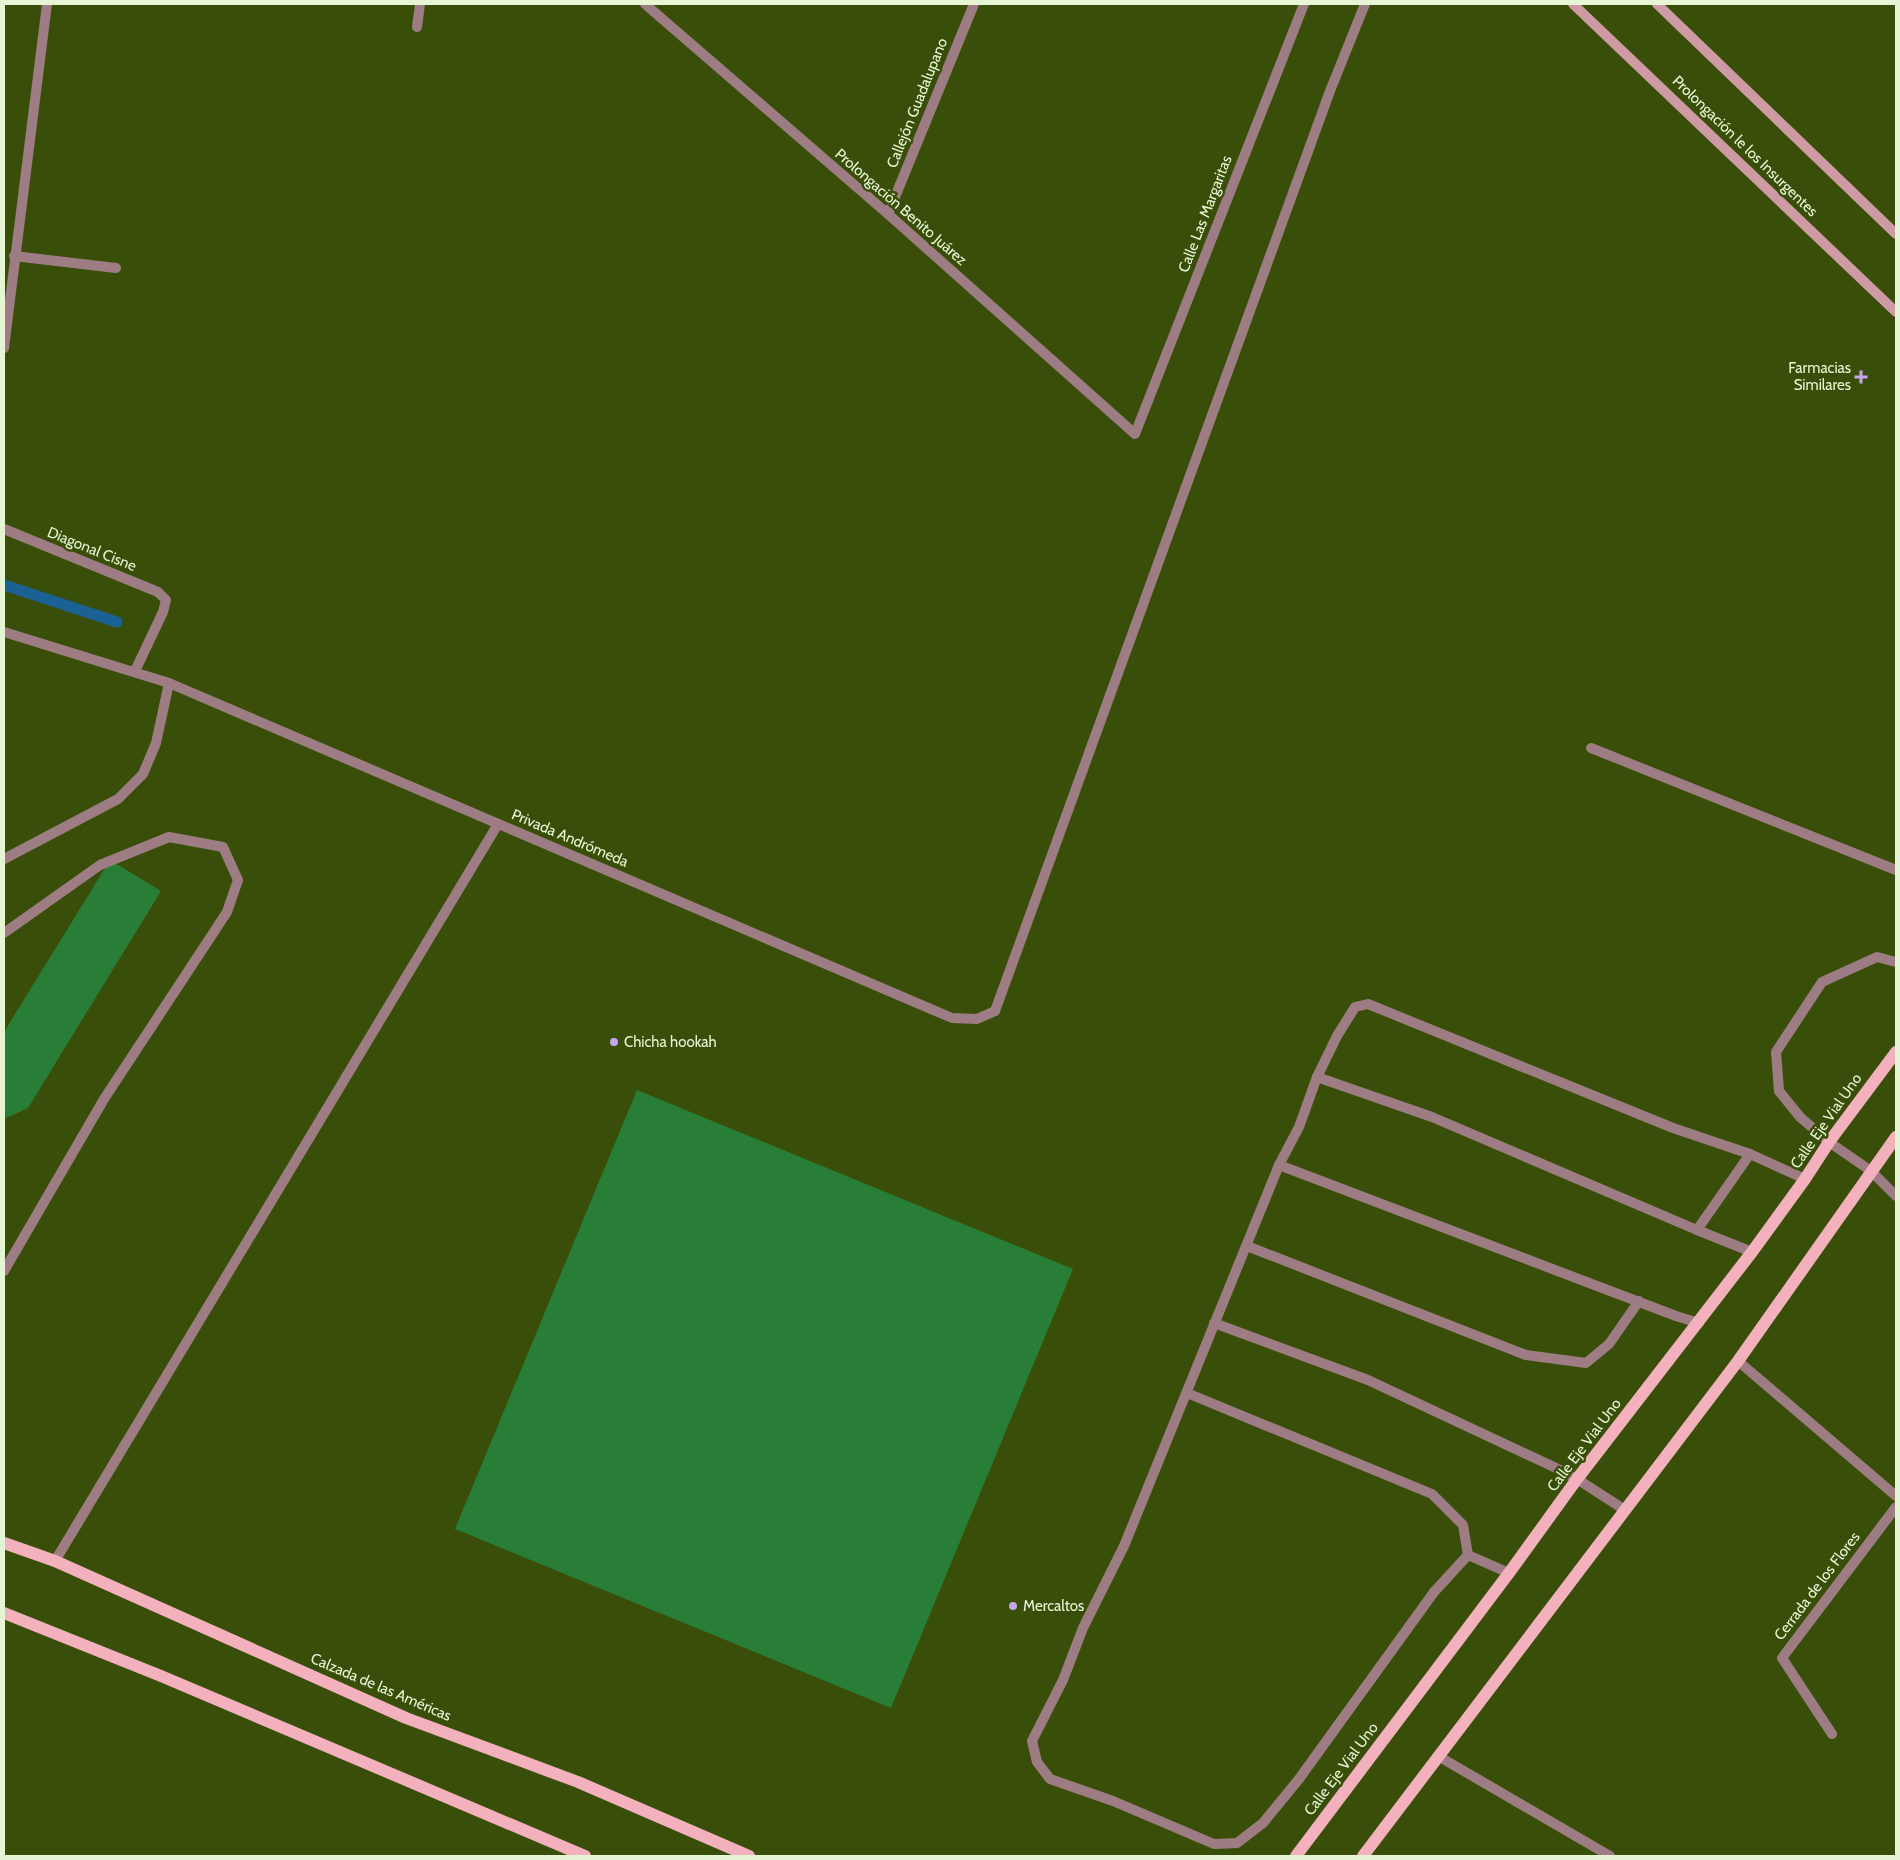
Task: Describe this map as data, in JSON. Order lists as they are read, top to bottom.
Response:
{
  "streets": {
    "main road": ["Calle Eje Vial Uno", "Calzada de las Américas"],
    "street": [
      "Callejón Guadalupano",
      "Prolongación le los Insurgentes",
      "Prolongación Benito Juárez",
      "Calle Las Margaritas",
      "Diagonal Cisne",
      "Privada Andrómeda",
      "Cerrada de los Flores"
    ]
  },
  "crossings": [
    ["Callejón Guadalupano", "Prolongación Benito Juárez"],
    ["Prolongación Benito Juárez", "Calle Las Margaritas"],
    ["Diagonal Cisne", "Privada Andrómeda"]
  ],
  "places": {
    "health": ["Farmacias Similares"],
    "other": ["Chicha hookah", "Mercaltos"]
  }
}
